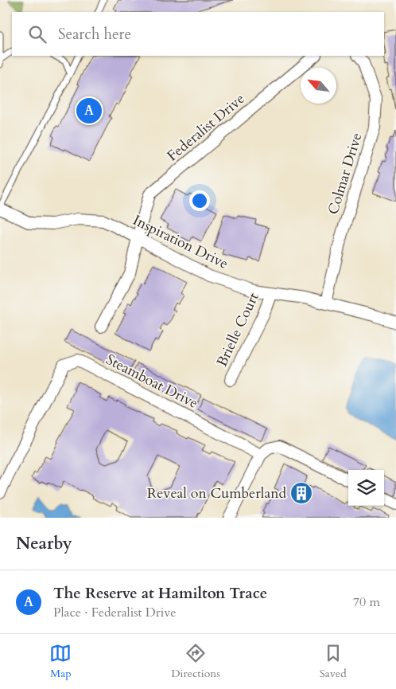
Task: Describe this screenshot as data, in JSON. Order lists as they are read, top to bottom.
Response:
{
  "streets": {
    "street": [
      "Federalist Drive",
      "Colmar Drive",
      "Inspiration Drive",
      "Brielle Court",
      "Steamboat Drive"
    ]
  },
  "crossings": [
    ["Federalist Drive", "Inspiration Drive"],
    ["Colmar Drive", "Inspiration Drive"],
    ["Inspiration Drive", "Brielle Court"]
  ],
  "places": {
    "building": ["Reveal on Cumberland"]
  },
  "north": "top left",
  "page": {
    "search": "Search here",
    "pins": "A",
    "heading": "Nearby",
    "list": [
      {
        "mark": "A",
        "name": "The Reserve at Hamilton Trace",
        "note": "Place · Federalist Drive",
        "value": "70 m"
      }
    ],
    "nav": ["Map", "Directions", "Saved"]
  }
}
